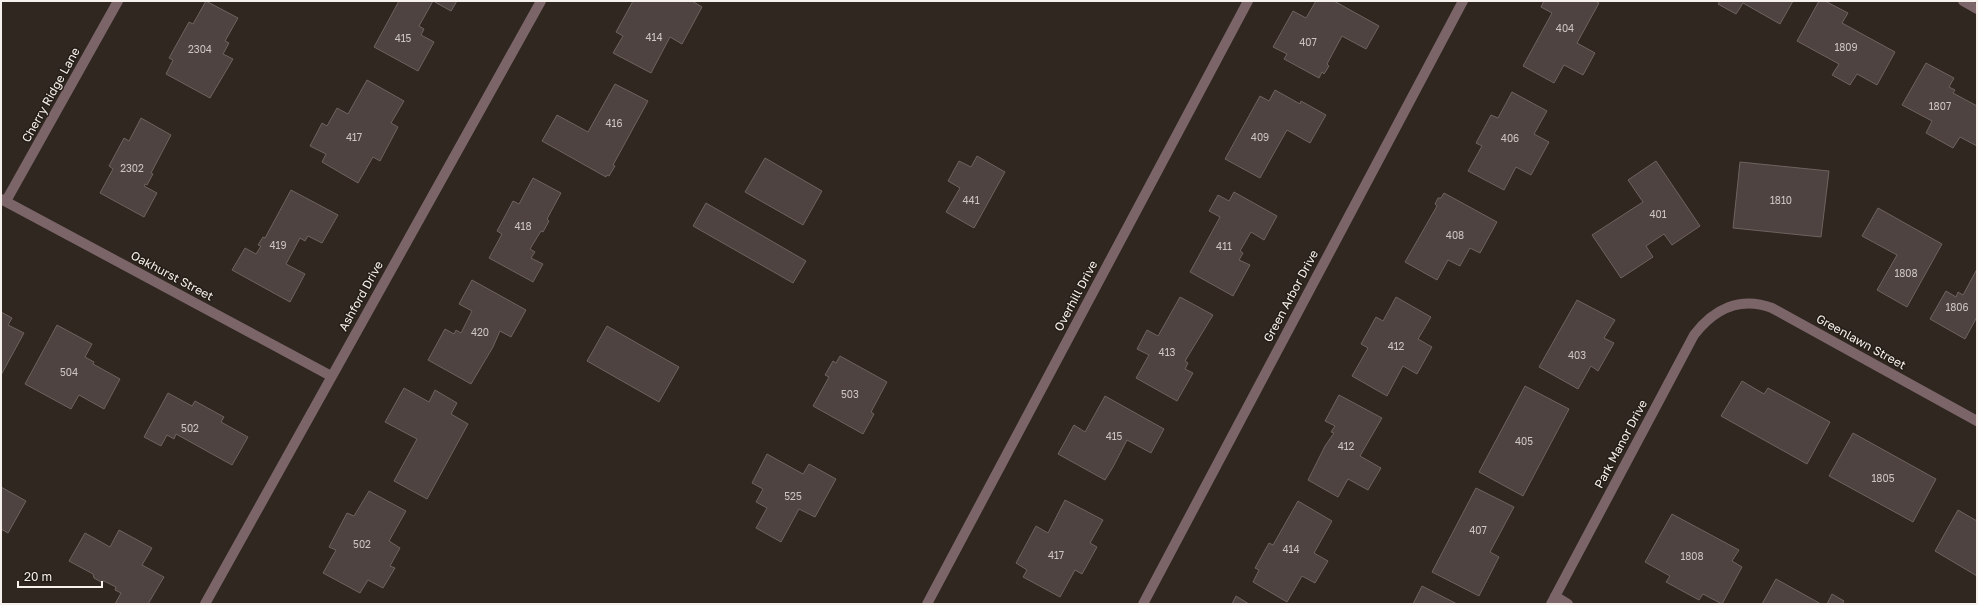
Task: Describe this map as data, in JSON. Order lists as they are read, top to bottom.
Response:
{
  "streets": {
    "street": [
      "Cherry Ridge Lane",
      "Oakhurst Street",
      "Ashford Drive",
      "Overhill Drive",
      "Green Arbor Drive",
      "Greenlawn Street",
      "Park Manor Drive"
    ]
  },
  "crossings": [
    ["Cherry Ridge Lane", "Oakhurst Street"],
    ["Oakhurst Street", "Ashford Drive"],
    ["Greenlawn Street", "Park Manor Drive"]
  ],
  "house_numbers": [
    "404",
    "414",
    "415",
    "407",
    "1809",
    "2304",
    "1807",
    "416",
    "417",
    "409",
    "406",
    "2302",
    "441",
    "1810",
    "401",
    "418",
    "408",
    "419",
    "411",
    "1808",
    "1806",
    "420",
    "412",
    "413",
    "403",
    "504",
    "503",
    "502",
    "415",
    "405",
    "412",
    "1805",
    "525",
    "407",
    "502",
    "414",
    "417",
    "1808"
  ],
  "scale_bar": "20 m"
}
